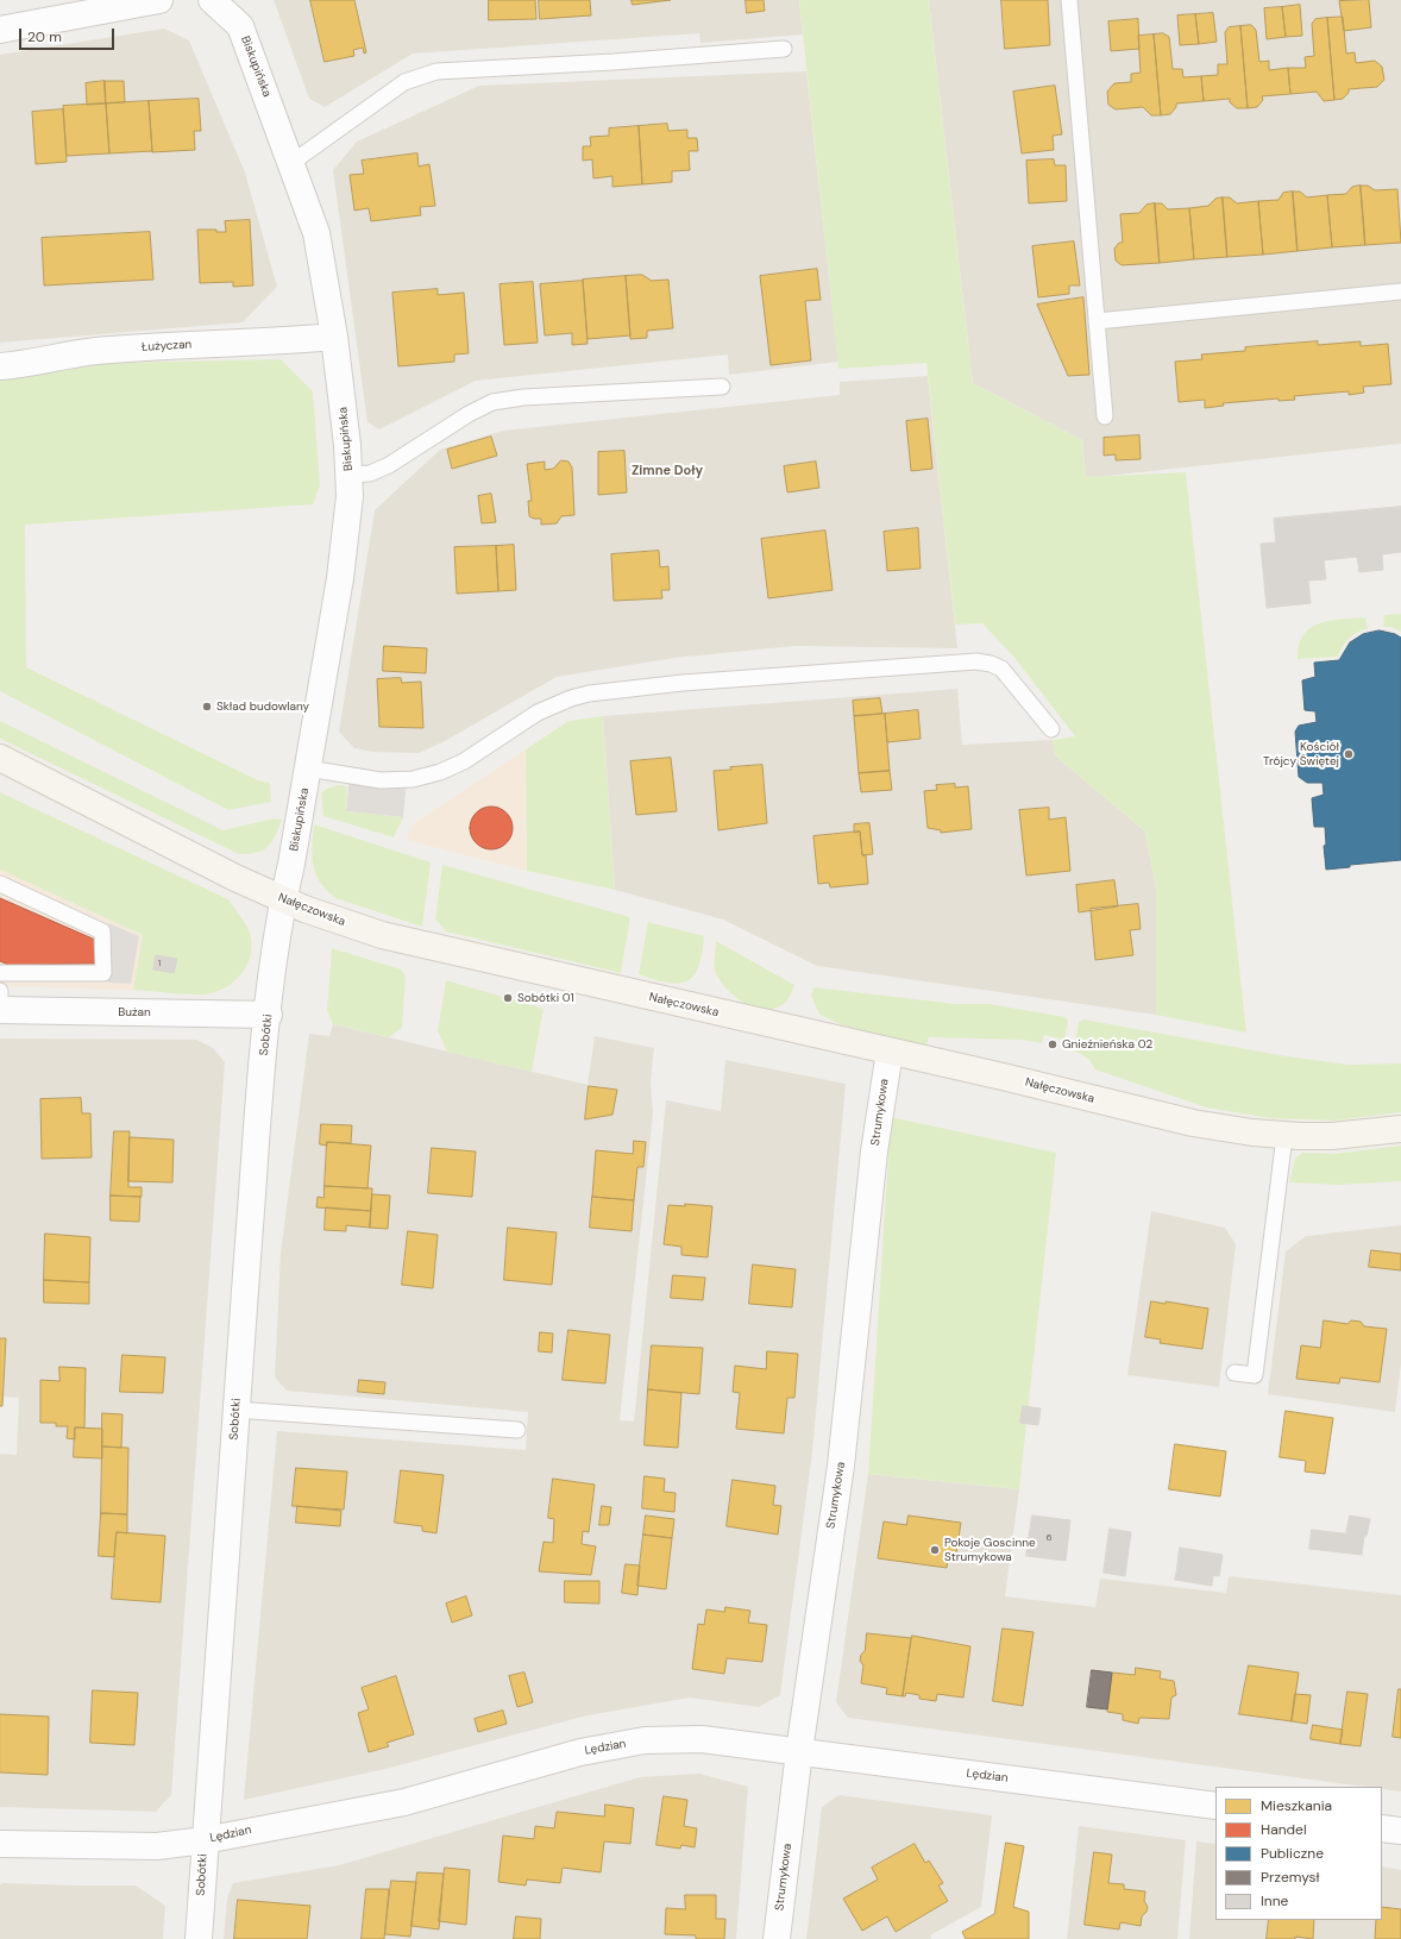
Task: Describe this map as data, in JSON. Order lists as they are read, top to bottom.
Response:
{
  "streets": {
    "main road": ["Nałęczowska"],
    "street": [
      "Biskupińska",
      "Łużyczan",
      "Bużan",
      "Sobótki",
      "Strumykowa",
      "Lędzian"
    ]
  },
  "crossings": [
    ["Biskupińska", "Łużyczan"],
    ["Biskupińska", "Nałęczowska"],
    ["Biskupińska", "Sobótki"],
    ["Nałęczowska", "Sobótki"],
    ["Nałęczowska", "Strumykowa"],
    ["Bużan", "Sobótki"],
    ["Sobótki", "Lędzian"],
    ["Strumykowa", "Lędzian"]
  ],
  "districts": ["Zimne Doły"],
  "places": [
    "Skład budowlany",
    "Kościół Trójcy Świętej",
    "Sobótki 01",
    "Gnieźnieńska 02",
    "Pokoje Goscinne Strumykowa"
  ],
  "house_numbers": ["1", "6"],
  "legend": [
    "Mieszkania",
    "Handel",
    "Publiczne",
    "Przemysł",
    "Inne"
  ],
  "scale_bar": "20 m"
}
